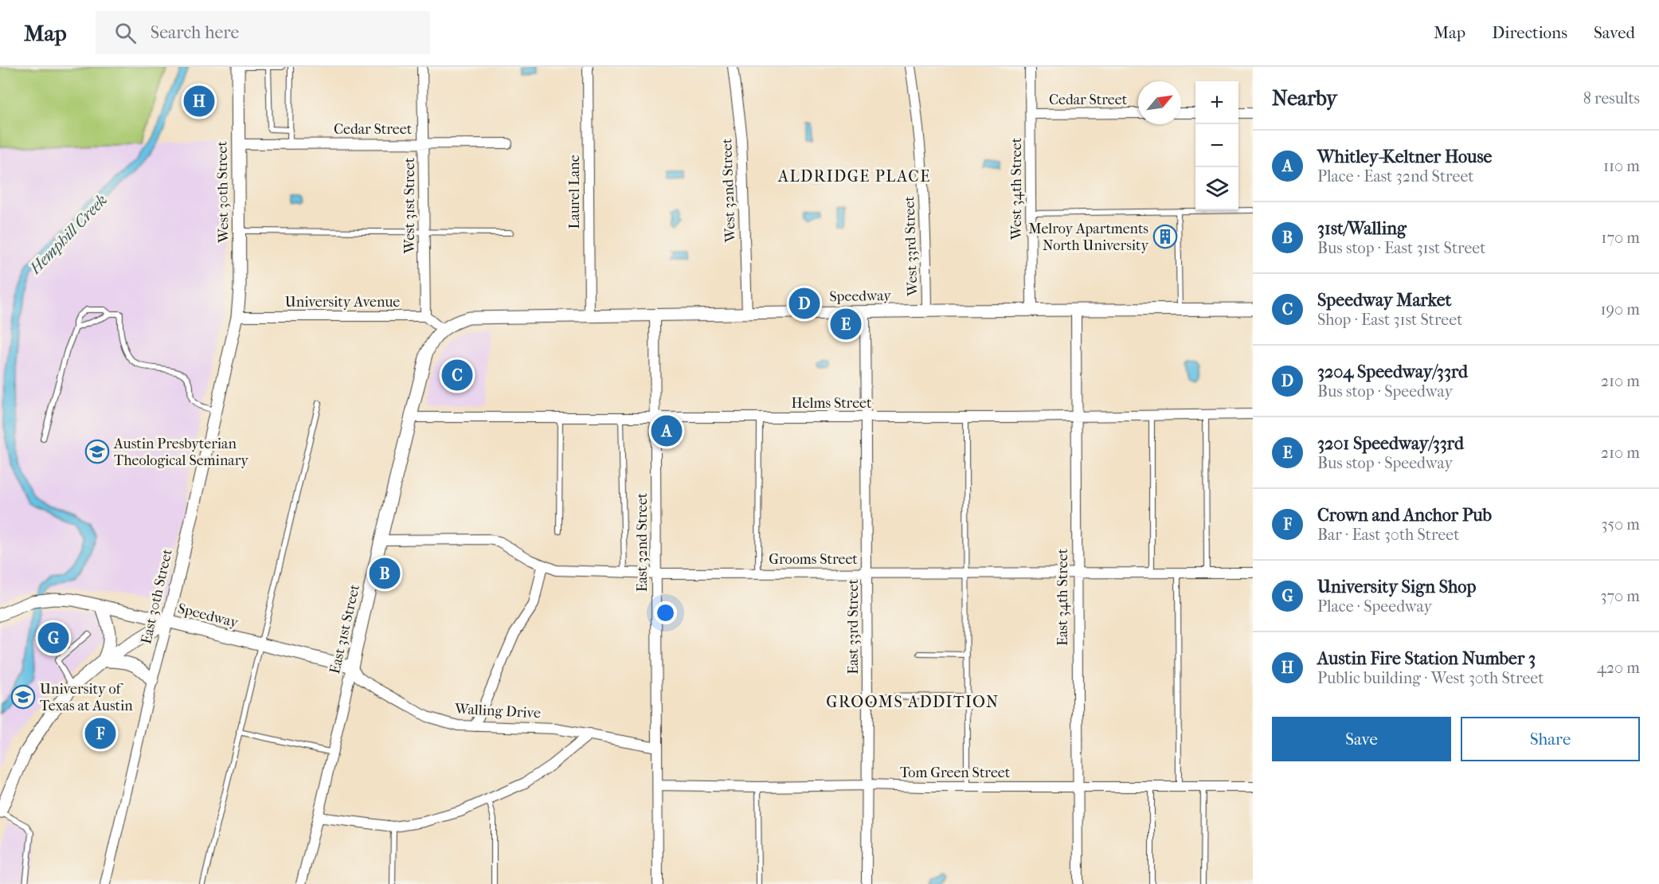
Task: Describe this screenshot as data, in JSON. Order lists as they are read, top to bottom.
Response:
{
  "streets": {
    "street": [
      "Cedar Street",
      "West 34th Street",
      "West 32nd Street",
      "West 30th Street",
      "Laurel Lane",
      "West 31st Street",
      "West 33rd Street",
      "Speedway",
      "University Avenue",
      "Helms Street",
      "East 32nd Street",
      "Grooms Street",
      "East 30th Street",
      "East 34th Street",
      "East 33rd Street",
      "East 31st Street",
      "Walling Drive",
      "Tom Green Street"
    ]
  },
  "crossings": [
    ["Cedar Street", "West 34th Street"],
    ["Cedar Street", "West 30th Street"],
    ["Cedar Street", "West 31st Street"],
    ["West 34th Street", "Speedway"],
    ["West 32nd Street", "Speedway"],
    ["West 30th Street", "University Avenue"],
    ["West 30th Street", "East 30th Street"],
    ["Laurel Lane", "Speedway"],
    ["West 31st Street", "University Avenue"],
    ["West 33rd Street", "Speedway"],
    ["Speedway", "East 32nd Street"],
    ["Speedway", "East 30th Street"],
    ["Speedway", "East 34th Street"],
    ["Speedway", "East 33rd Street"],
    ["Speedway", "East 31st Street"],
    ["Speedway", "Walling Drive"],
    ["University Avenue", "East 30th Street"],
    ["Helms Street", "East 32nd Street"],
    ["Helms Street", "East 34th Street"],
    ["Helms Street", "East 33rd Street"],
    ["Helms Street", "East 31st Street"],
    ["East 32nd Street", "Grooms Street"],
    ["East 32nd Street", "Walling Drive"],
    ["East 32nd Street", "Tom Green Street"],
    ["Grooms Street", "East 34th Street"],
    ["Grooms Street", "East 33rd Street"],
    ["Grooms Street", "East 31st Street"],
    ["East 34th Street", "Tom Green Street"],
    ["East 33rd Street", "Tom Green Street"],
    ["East 31st Street", "Walling Drive"]
  ],
  "districts": ["ALDRIDGE PLACE", "GROOMS ADDITION"],
  "water": ["Hemphill Creek"],
  "places": {
    "building": ["Melroy Apartments North University"],
    "school or university": ["Austin Presbyterian Theological Seminary", "University of Texas at Austin"]
  },
  "north": "top right",
  "page": {
    "header": "Map",
    "search": "Search here",
    "nav": ["Map", "Directions", "Saved"],
    "heading": ["Nearby", "8 results"],
    "map_buttons": ["+", "−"],
    "pins": [
      "H",
      "D",
      "E",
      "C",
      "A",
      "B",
      "G",
      "F"
    ],
    "list": [
      {
        "mark": "A",
        "name": "Whitley-Keltner House",
        "note": "Place · East 32nd Street",
        "value": "110 m"
      },
      {
        "mark": "B",
        "name": "31st/Walling",
        "note": "Bus stop · East 31st Street",
        "value": "170 m"
      },
      {
        "mark": "C",
        "name": "Speedway Market",
        "note": "Shop · East 31st Street",
        "value": "190 m"
      },
      {
        "mark": "D",
        "name": "3204 Speedway/33rd",
        "note": "Bus stop · Speedway",
        "value": "210 m"
      },
      {
        "mark": "E",
        "name": "3201 Speedway/33rd",
        "note": "Bus stop · Speedway",
        "value": "210 m"
      },
      {
        "mark": "F",
        "name": "Crown and Anchor Pub",
        "note": "Bar · East 30th Street",
        "value": "350 m"
      },
      {
        "mark": "G",
        "name": "University Sign Shop",
        "note": "Place · Speedway",
        "value": "370 m"
      },
      {
        "mark": "H",
        "name": "Austin Fire Station Number 3",
        "note": "Public building · West 30th Street",
        "value": "420 m"
      }
    ],
    "buttons": ["Save", "Share"]
  }
}
